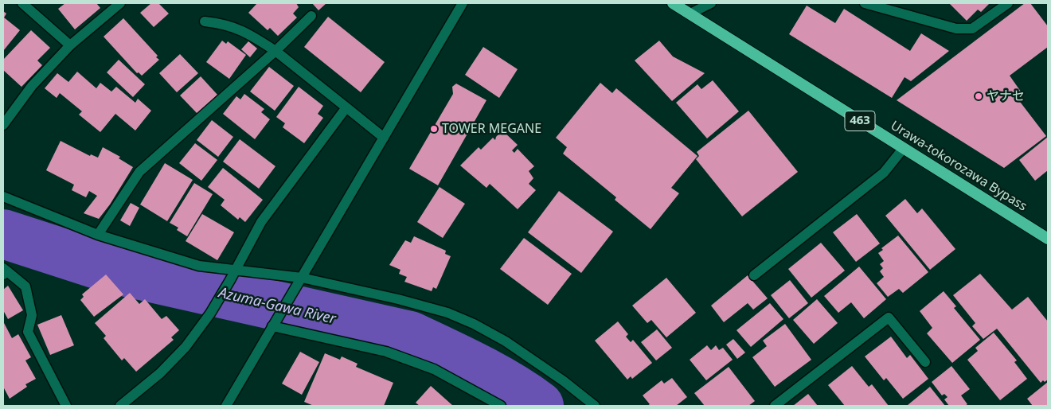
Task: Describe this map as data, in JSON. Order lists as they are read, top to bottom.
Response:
{
  "streets": {
    "highway": ["463", "Urawa-tokorozawa Bypass"]
  },
  "water": ["Azuma-Gawa River"],
  "places": ["ヤナセ", "TOWER MEGANE"]
}
